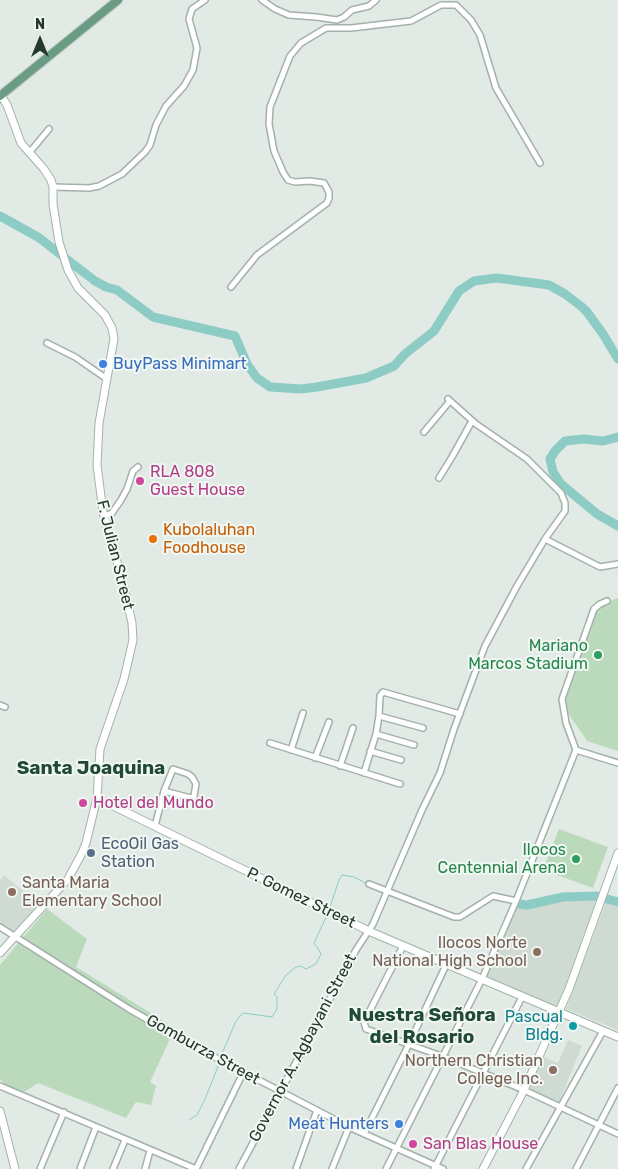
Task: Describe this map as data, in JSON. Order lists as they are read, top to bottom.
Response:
{
  "streets": {
    "main road": ["F. Julian Street", "P. Gomez Street"],
    "street": ["Governor A. Agbayani Street", "Gomburza Street"]
  },
  "crossings": [
    ["F. Julian Street", "P. Gomez Street"],
    ["F. Julian Street", "Gomburza Street"],
    ["P. Gomez Street", "Governor A. Agbayani Street"],
    ["Governor A. Agbayani Street", "Gomburza Street"]
  ],
  "districts": ["Santa Joaquina", "Nuestra Señora del Rosario"],
  "places": [
    "BuyPass Minimart",
    "RLA 808 Guest House",
    "Kubolaluhan Foodhouse",
    "Mariano Marcos Stadium",
    "Hotel del Mundo",
    "EcoOil Gas Station",
    "Ilocos Centennial Arena",
    "Santa Maria Elementary School",
    "Ilocos Norte National High School",
    "Pascual Bldg.",
    "Northern Christian College Inc.",
    "Meat Hunters",
    "San Blas House"
  ],
  "north": "top"
}
